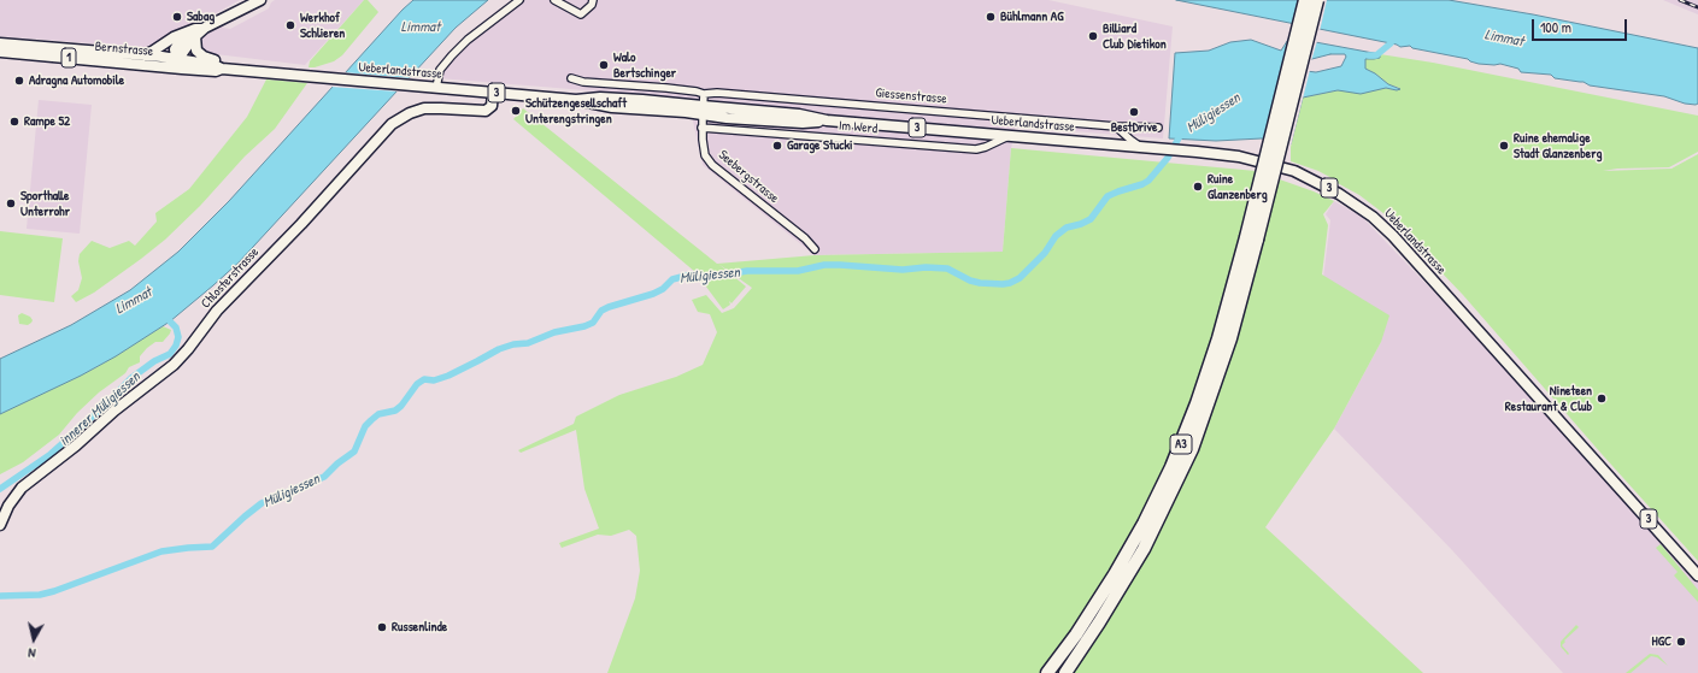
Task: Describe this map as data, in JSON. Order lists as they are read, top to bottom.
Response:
{
  "streets": {
    "highway": ["A3"],
    "main road": [
      "Bernstrasse",
      "1",
      "Ueberlandstrasse",
      "3",
      "Chlosterstrasse"
    ],
    "street": ["Giessenstrasse", "Im Werd", "Seebergstrasse"]
  },
  "crossings": [
    ["Bernstrasse", "Ueberlandstrasse"],
    ["Ueberlandstrasse", "Im Werd"],
    ["Ueberlandstrasse", "Seebergstrasse"],
    ["Ueberlandstrasse", "Chlosterstrasse"],
    ["Im Werd", "Seebergstrasse"]
  ],
  "water": ["Limmat", "Müligiessen", "innerer Müligiessen"],
  "places": [
    "Sabag",
    "Bühlmann AG",
    "Werkhof Schlieren",
    "Billiard Club Dietikon",
    "Walo Bertschinger",
    "Adragna Automobile",
    "Schützengesellschaft Unterengstringen",
    "BestDrive",
    "Rampe 52",
    "Garage Stucki",
    "Ruine ehemalige Stadt Glanzenberg",
    "Ruine Glanzenberg",
    "Sporthalle Unterrohr",
    "Nineteen Restaurant & Club",
    "Russenlinde",
    "HGC"
  ],
  "scale_bar": "100 m",
  "north": "bottom"
}
